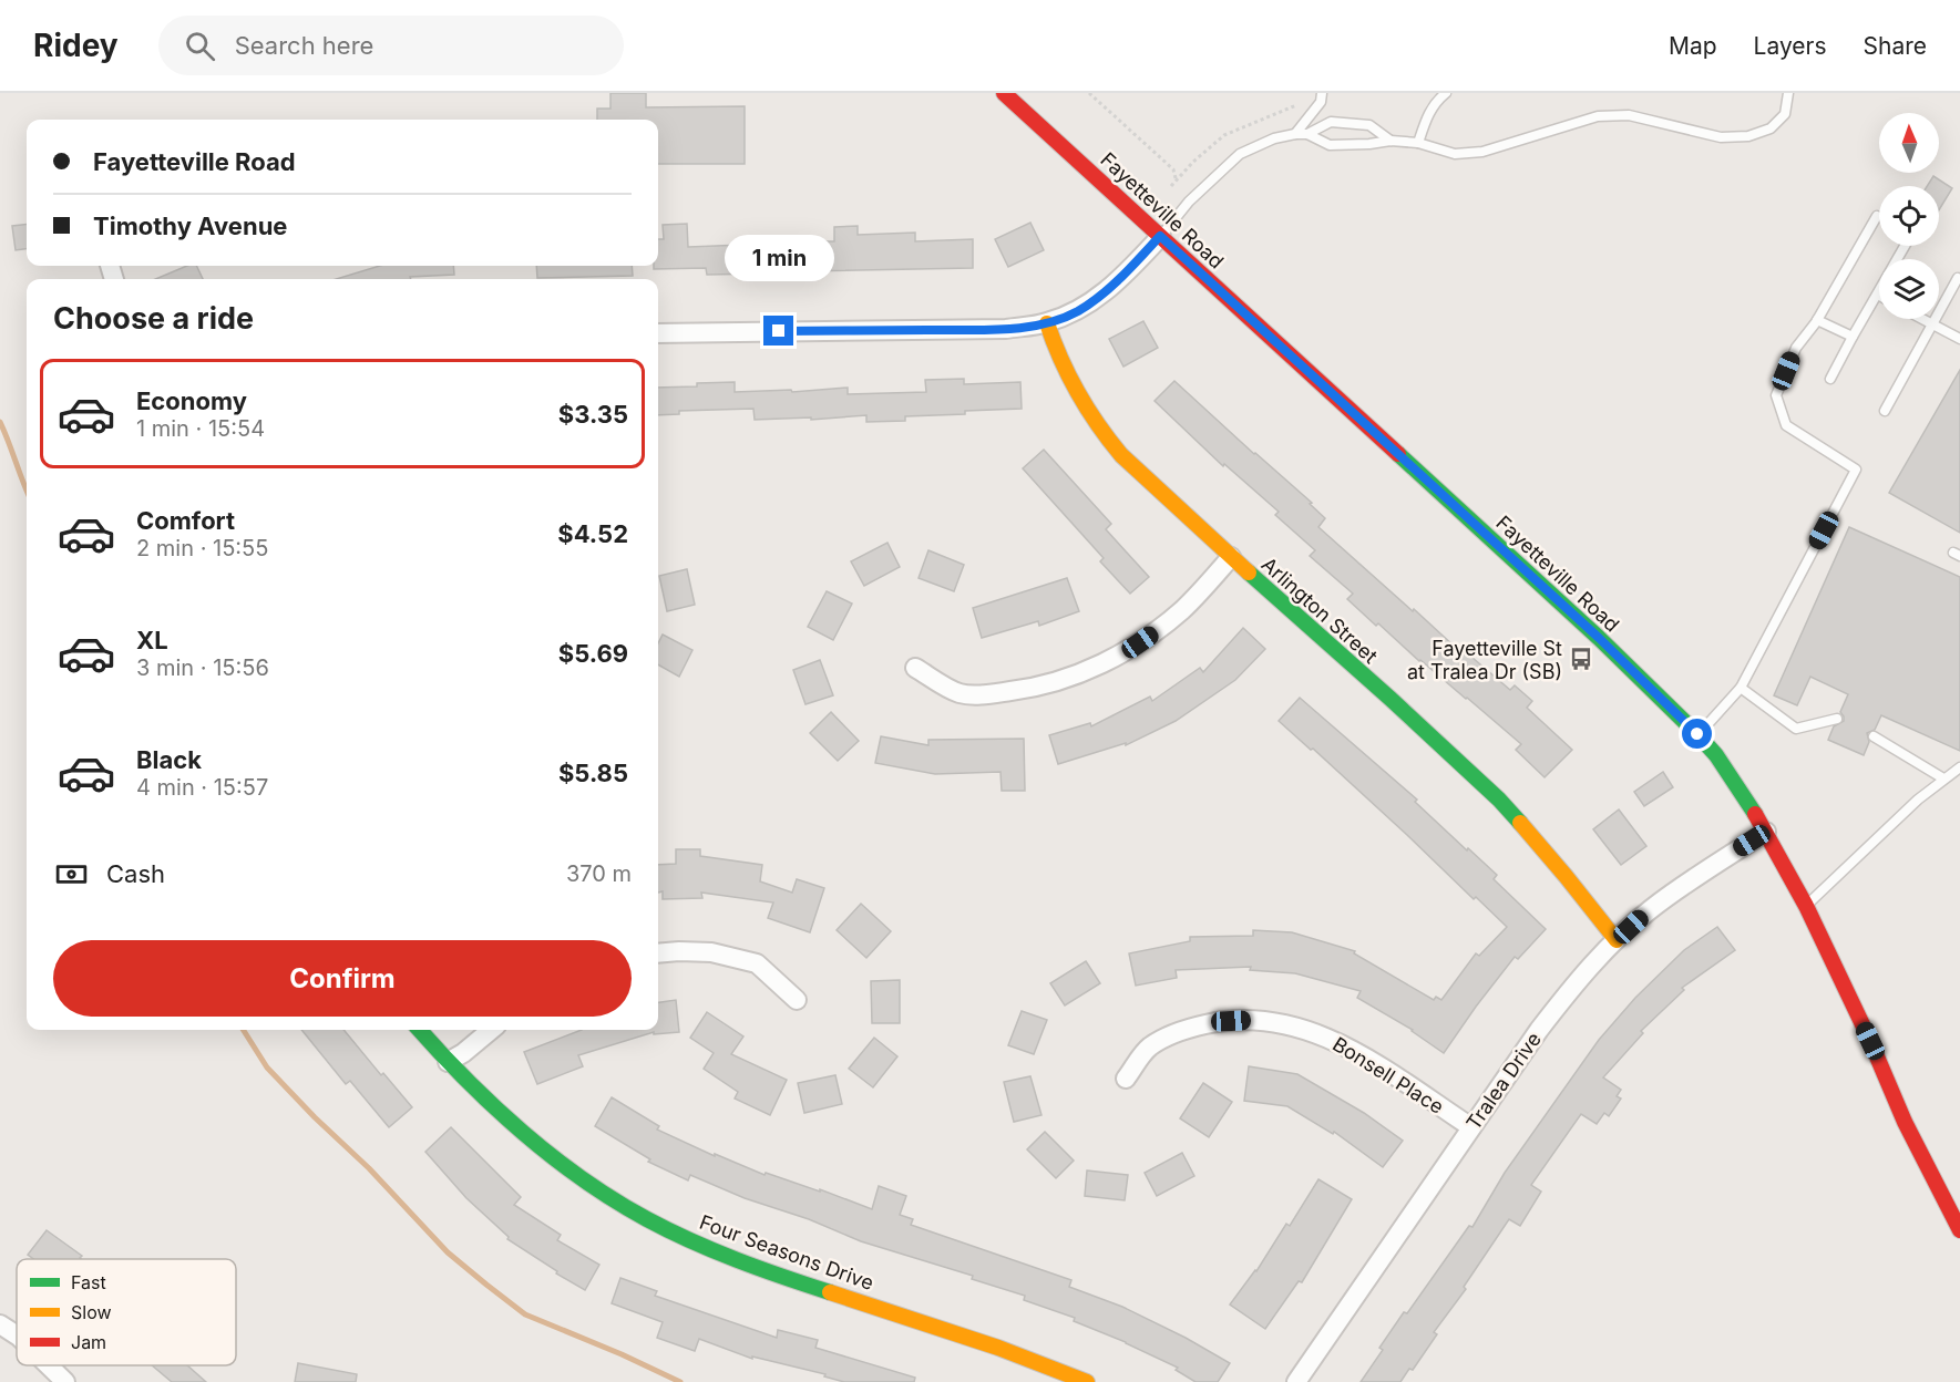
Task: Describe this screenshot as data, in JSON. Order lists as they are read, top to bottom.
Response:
{
  "streets": {
    "street": [
      "Fayetteville Road",
      "Arlington Street",
      "Bonsell Place",
      "Tralea Drive",
      "Four Seasons Drive"
    ]
  },
  "crossings": [
    ["Fayetteville Road", "Tralea Drive"],
    ["Arlington Street", "Tralea Drive"],
    ["Bonsell Place", "Tralea Drive"]
  ],
  "places": {
    "bus stop": ["Fayetteville St at Tralea Dr (SB)"]
  },
  "legend": ["Fast", "Slow", "Jam"],
  "north": "top",
  "page": {
    "header": "Ridey",
    "search": "Search here",
    "nav": ["Map", "Layers", "Share"],
    "banner": ["Fayetteville Road", "Timothy Avenue"],
    "bubble": "1 min",
    "heading": "Choose a ride",
    "list": [
      {
        "name": "Economy",
        "note": "1 min · 15:54",
        "value": "$3.35"
      },
      {
        "name": "Comfort",
        "note": "2 min · 15:55",
        "value": "$4.52"
      },
      {
        "name": "XL",
        "note": "3 min · 15:56",
        "value": "$5.69"
      },
      {
        "name": "Black",
        "note": "4 min · 15:57",
        "value": "$5.85"
      }
    ],
    "pay": ["Cash", "370 m"],
    "buttons": "Confirm"
  }
}
